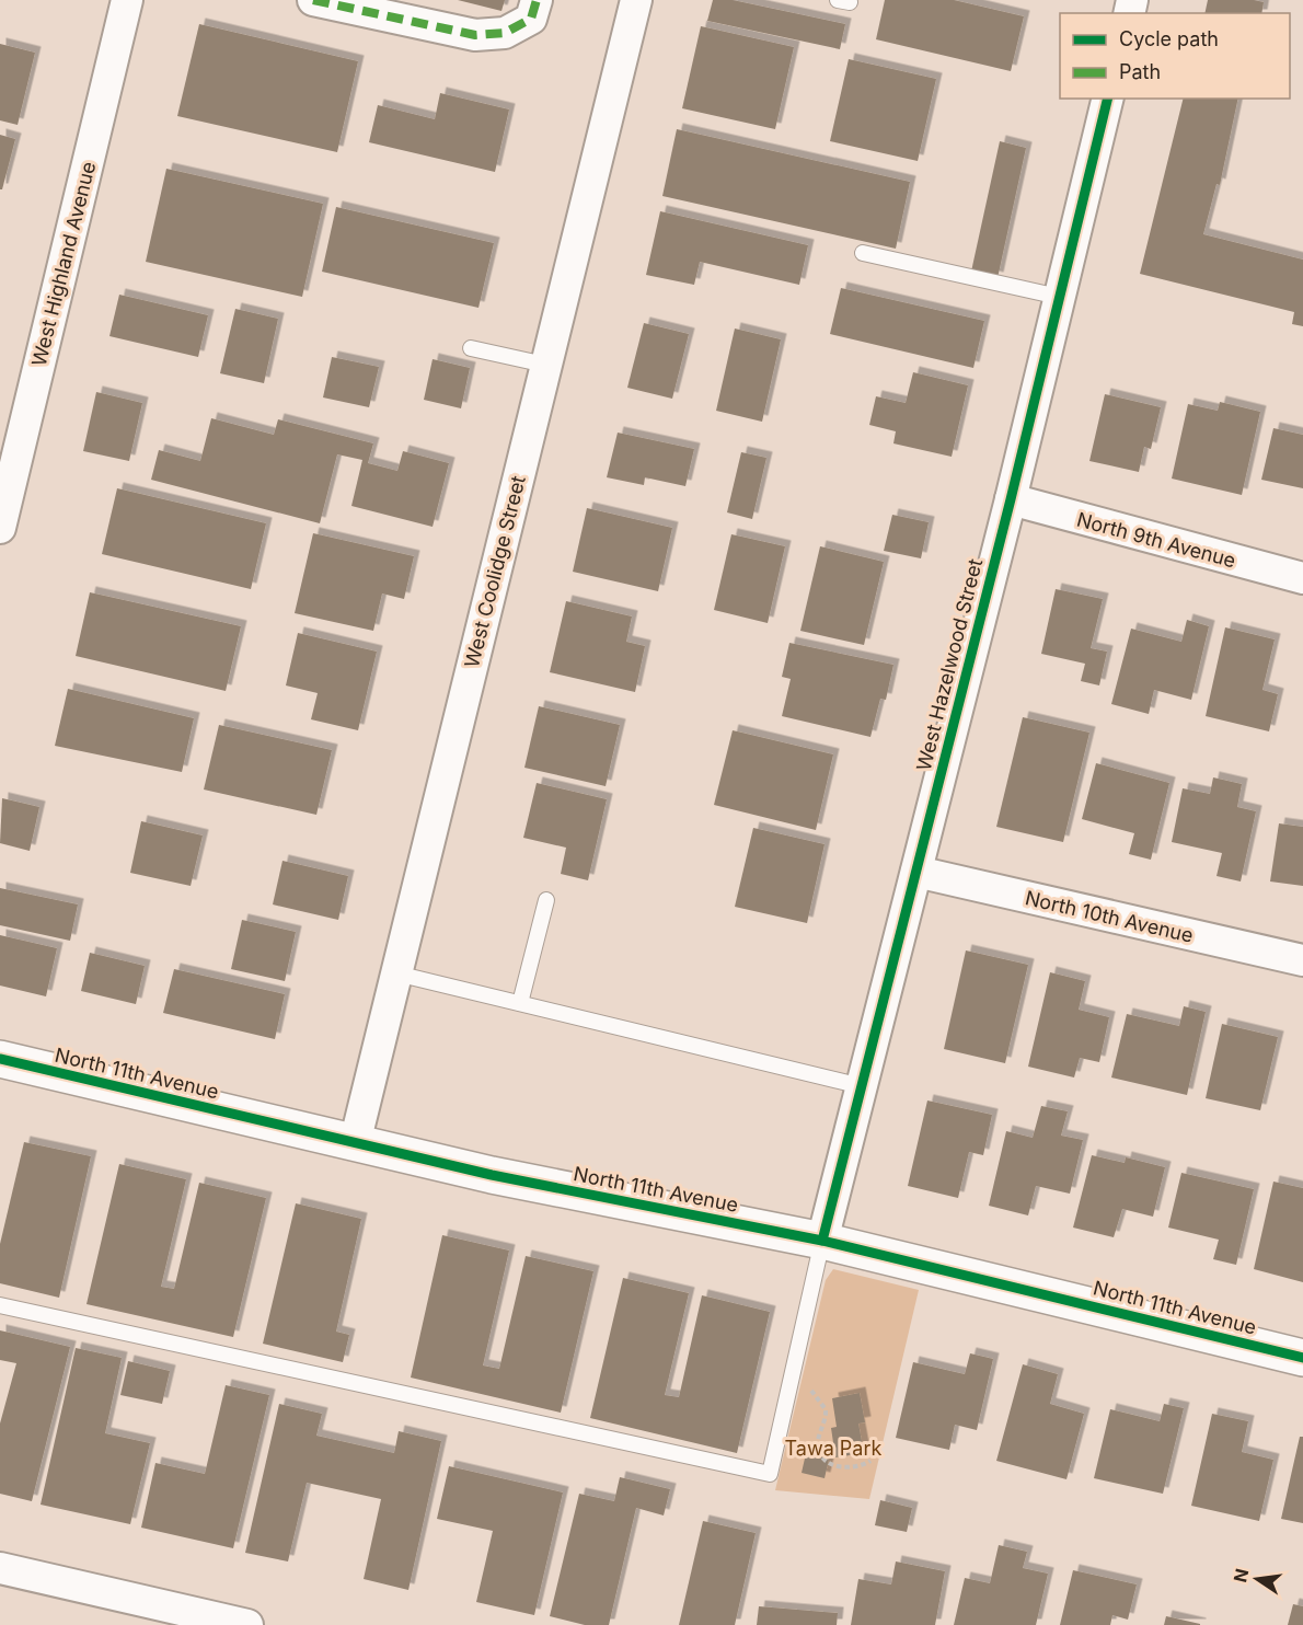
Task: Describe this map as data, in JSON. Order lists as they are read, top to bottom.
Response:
{
  "streets": {
    "street": [
      "West Highland Avenue",
      "North 9th Avenue",
      "West Coolidge Street",
      "West Hazelwood Street",
      "North 10th Avenue",
      "North 11th Avenue"
    ]
  },
  "crossings": [
    ["North 9th Avenue", "West Hazelwood Street"],
    ["West Coolidge Street", "North 11th Avenue"],
    ["West Hazelwood Street", "North 10th Avenue"],
    ["West Hazelwood Street", "North 11th Avenue"]
  ],
  "parks": ["Tawa Park"],
  "legend": ["Cycle path", "Path"],
  "north": "left"
}
